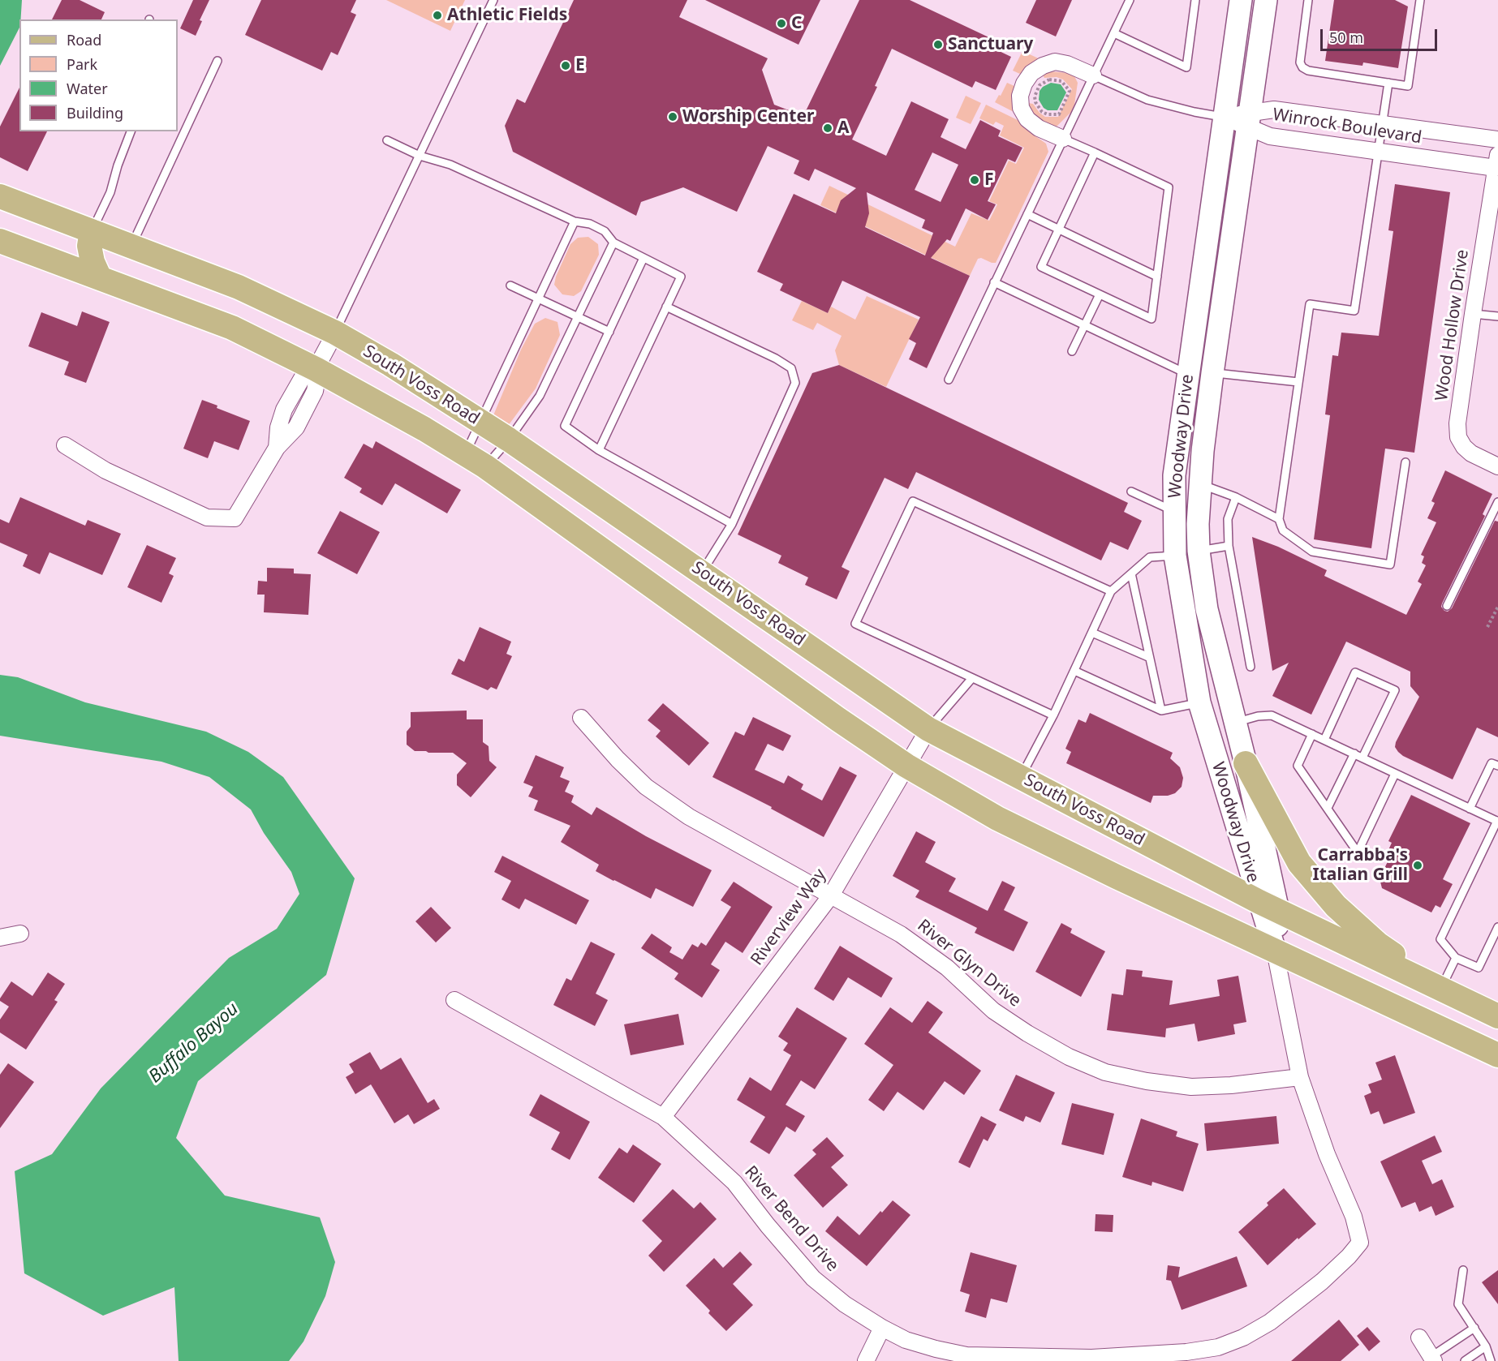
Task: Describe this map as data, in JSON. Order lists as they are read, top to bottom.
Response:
{
  "streets": {
    "main road": ["South Voss Road", "Woodway Drive"],
    "street": [
      "Winrock Boulevard",
      "Wood Hollow Drive",
      "Riverview Way",
      "River Glyn Drive",
      "River Bend Drive"
    ]
  },
  "crossings": [
    ["Winrock Boulevard", "Wood Hollow Drive"],
    ["Winrock Boulevard", "Woodway Drive"],
    ["South Voss Road", "Woodway Drive"],
    ["South Voss Road", "Riverview Way"],
    ["Woodway Drive", "River Glyn Drive"],
    ["Woodway Drive", "River Bend Drive"],
    ["Riverview Way", "River Glyn Drive"],
    ["Riverview Way", "River Bend Drive"]
  ],
  "water": ["Buffalo Bayou"],
  "places": [
    "Athletic Fields",
    "C",
    "Sanctuary",
    "E",
    "Worship Center",
    "A",
    "F",
    "Carrabba's Italian Grill"
  ],
  "legend": [
    "Road",
    "Park",
    "Water",
    "Building"
  ],
  "scale_bar": "50 m"
}
